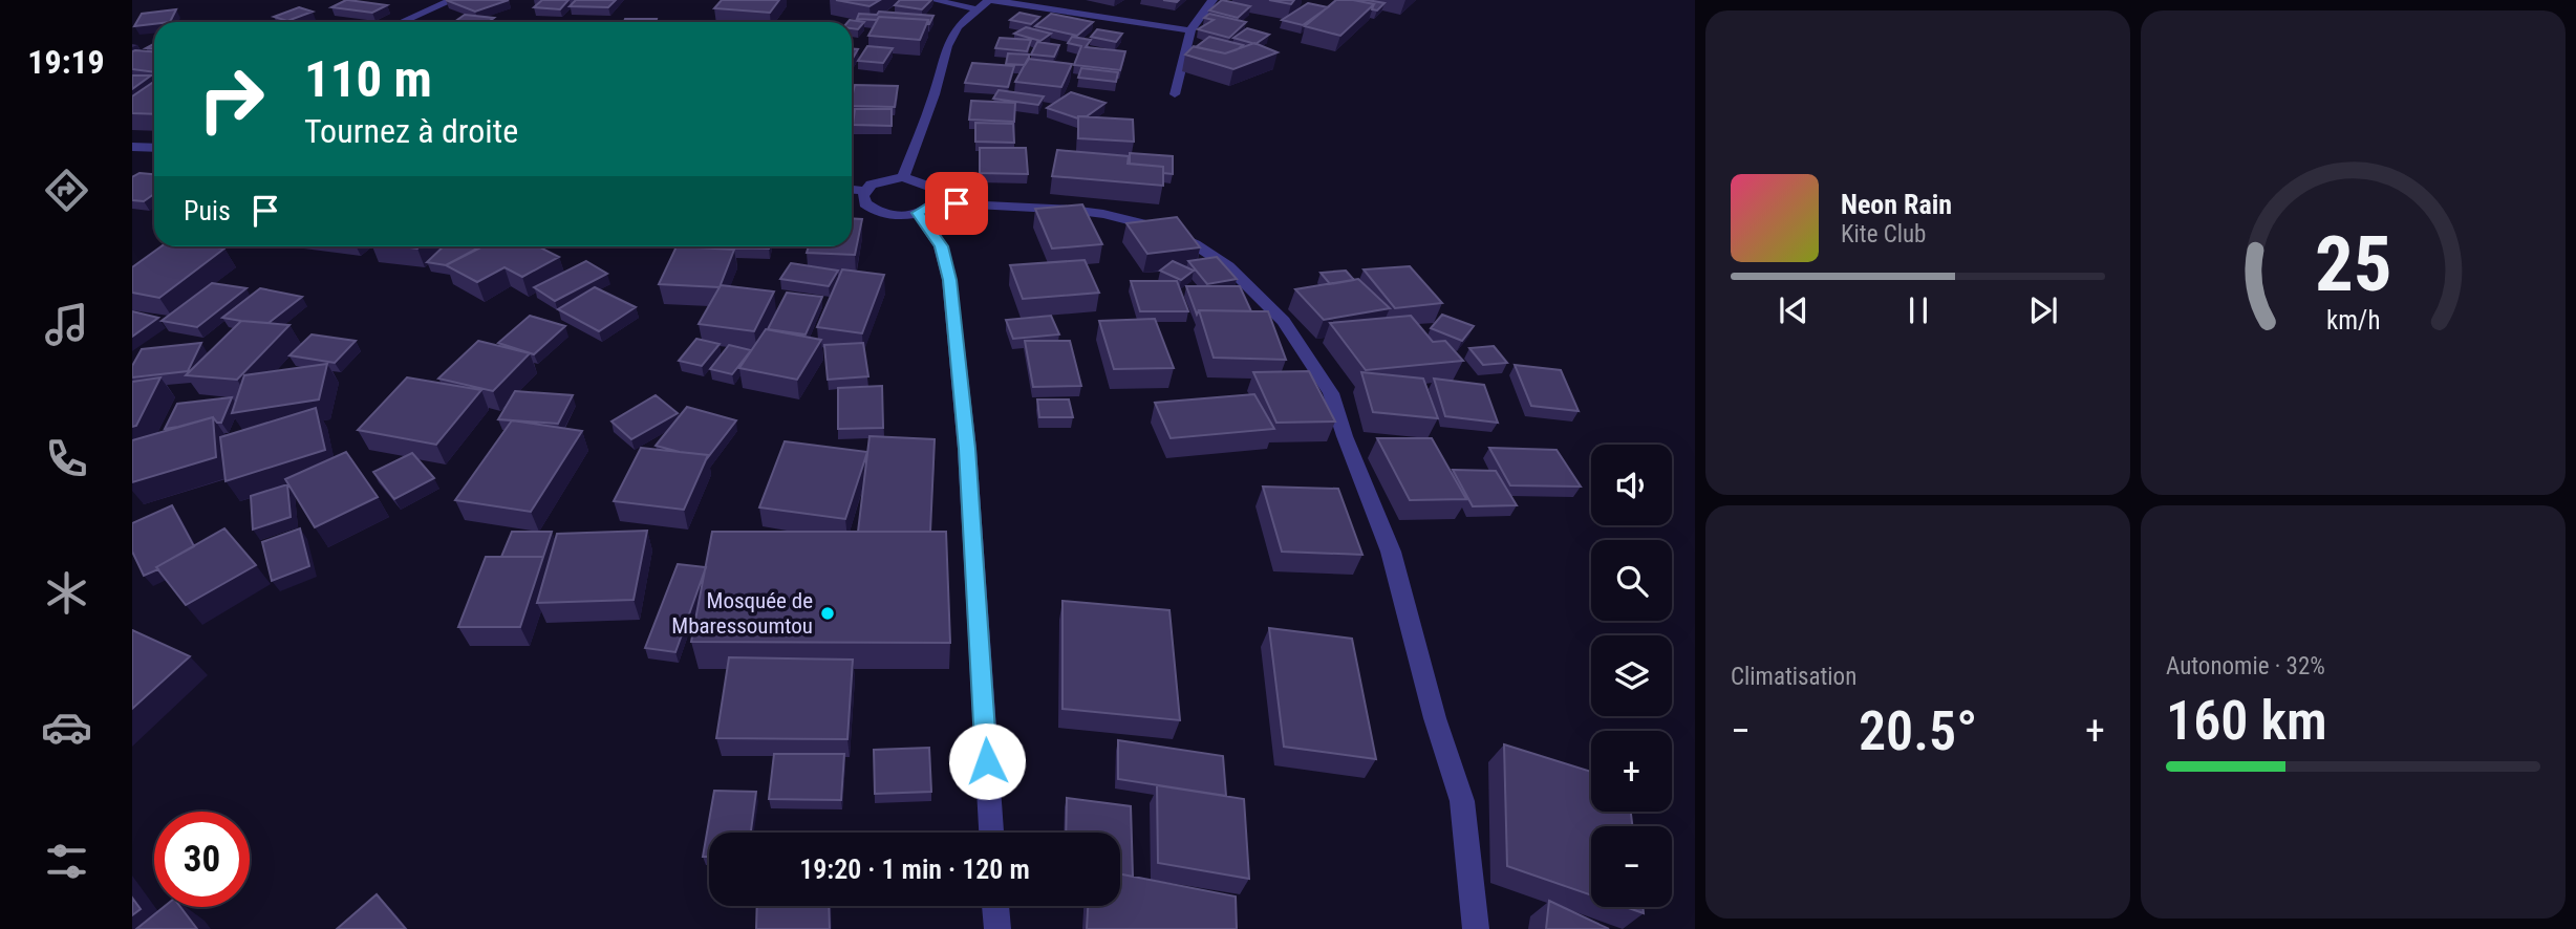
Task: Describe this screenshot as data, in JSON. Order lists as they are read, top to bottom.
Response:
{
  "places": ["Mosquée de Mbaressoumtou"],
  "page": {
    "tabs": "19:19",
    "turn": ["110 m", "Tournez à droite"],
    "song": ["Neon Rain", "Kite Club"],
    "then": "Puis",
    "map_buttons": ["+", "−"],
    "tile": [
      "Climatisation",
      ["Autonomie · 32%", "160 km"]
    ],
    "heat": ["−", "20.5°", "+"],
    "limit": "30",
    "trip": "19:20 · 1 min · 120 m",
    "gauge": ["25", "km/h"]
  }
}
